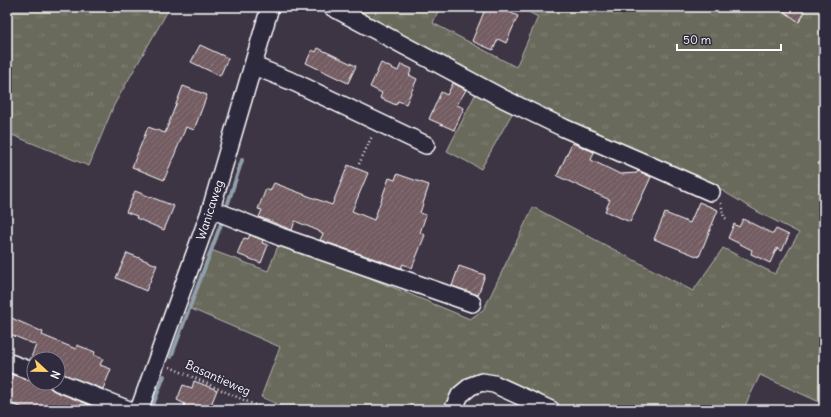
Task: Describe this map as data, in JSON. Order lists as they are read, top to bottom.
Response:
{
  "streets": {
    "street": ["Wanicaweg"],
    "path": ["Basantieweg"]
  },
  "crossings": [
    ["Wanicaweg", "Basantieweg"]
  ],
  "scale_bar": "50 m",
  "north": "right"
}
